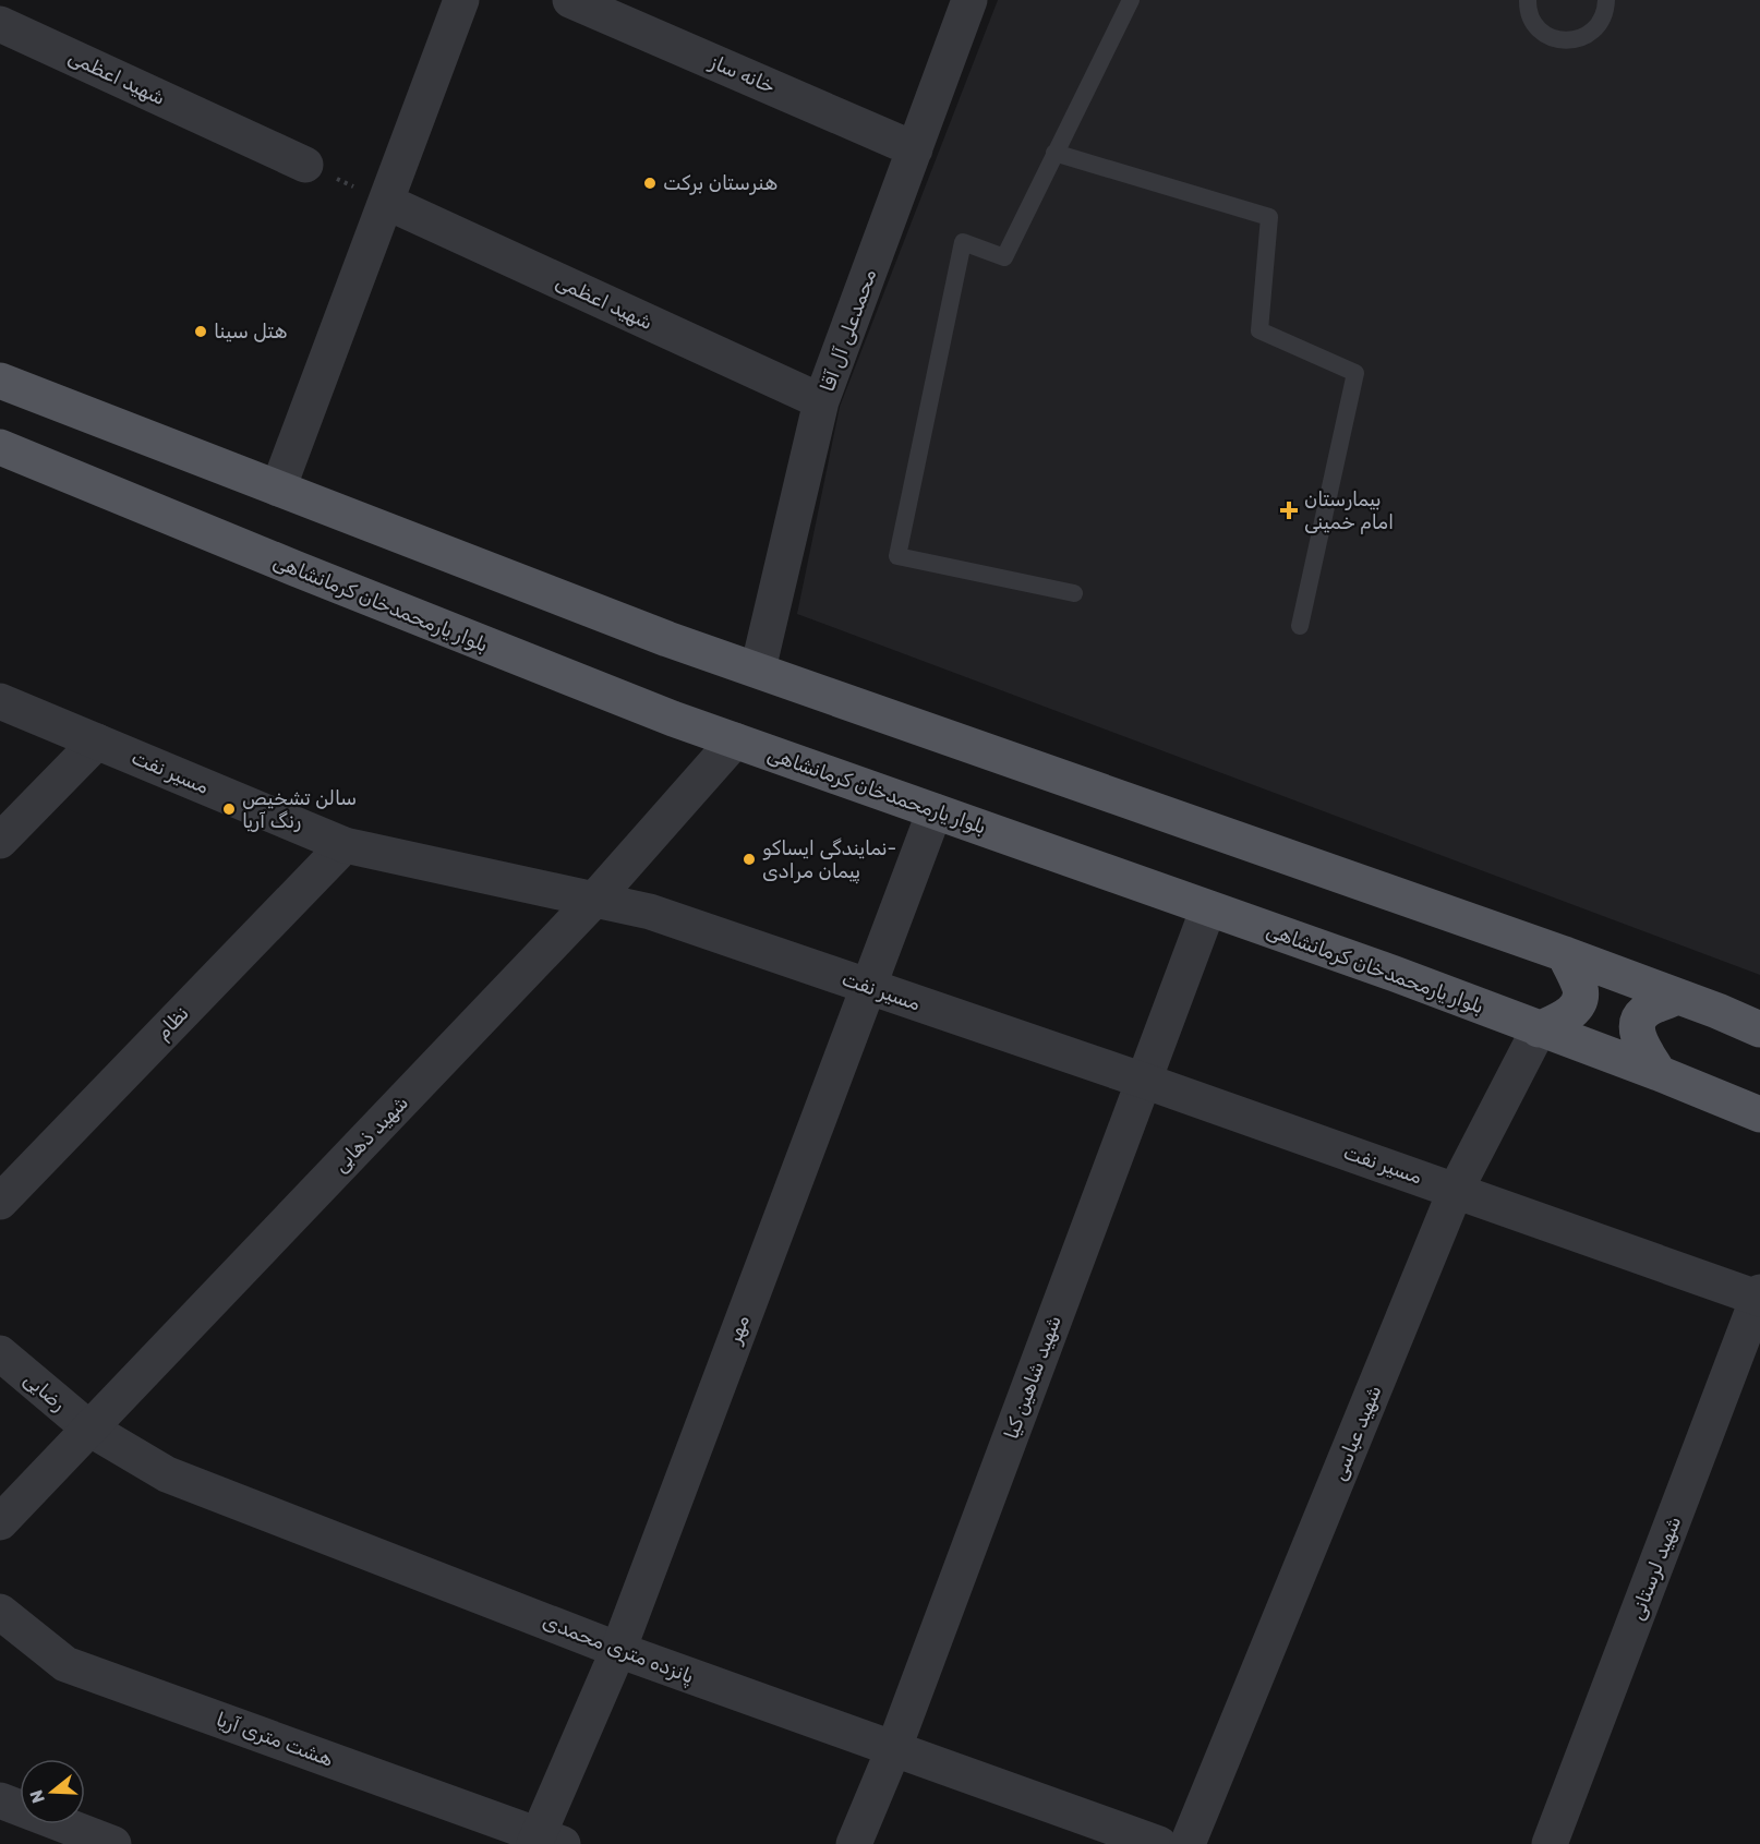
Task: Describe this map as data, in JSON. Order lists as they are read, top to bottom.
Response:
{
  "streets": {
    "main road": ["بلوار یارمحمدخان کرمانشاهی"],
    "street": [
      "خانه ساز",
      "شهید اعظمی",
      "محمدعلی آل آقا",
      "مسیر نفت",
      "نظام",
      "شهید ذهابی",
      "مهر",
      "شهید شاهین کیا",
      "رضایی",
      "شهید عباسی",
      "شهید لرستانی",
      "پانزده متری محمدی",
      "هشت متری آریا"
    ]
  },
  "crossings": [
    ["خانه ساز", "محمدعلی آل آقا"],
    ["شهید اعظمی", "محمدعلی آل آقا"],
    ["بلوار یارمحمدخان کرمانشاهی", "شهید ذهابی"],
    ["بلوار یارمحمدخان کرمانشاهی", "مهر"],
    ["بلوار یارمحمدخان کرمانشاهی", "شهید شاهین کیا"],
    ["بلوار یارمحمدخان کرمانشاهی", "شهید عباسی"],
    ["مسیر نفت", "نظام"],
    ["مسیر نفت", "شهید ذهابی"],
    ["مسیر نفت", "مهر"],
    ["مسیر نفت", "شهید شاهین کیا"],
    ["مسیر نفت", "شهید عباسی"],
    ["مسیر نفت", "شهید لرستانی"],
    ["شهید ذهابی", "رضایی"],
    ["شهید ذهابی", "پانزده متری محمدی"],
    ["مهر", "پانزده متری محمدی"],
    ["مهر", "هشت متری آریا"],
    ["شهید شاهین کیا", "پانزده متری محمدی"],
    ["رضایی", "پانزده متری محمدی"]
  ],
  "places": {
    "other": [
      "هنرستان برکت",
      "هتل سینا",
      "سالن تشخیص رنگ آریا",
      "نمایندگی ایساکو- پیمان مرادی"
    ],
    "health": ["بیمارستان امام خمینی"]
  },
  "north": "left"
}
